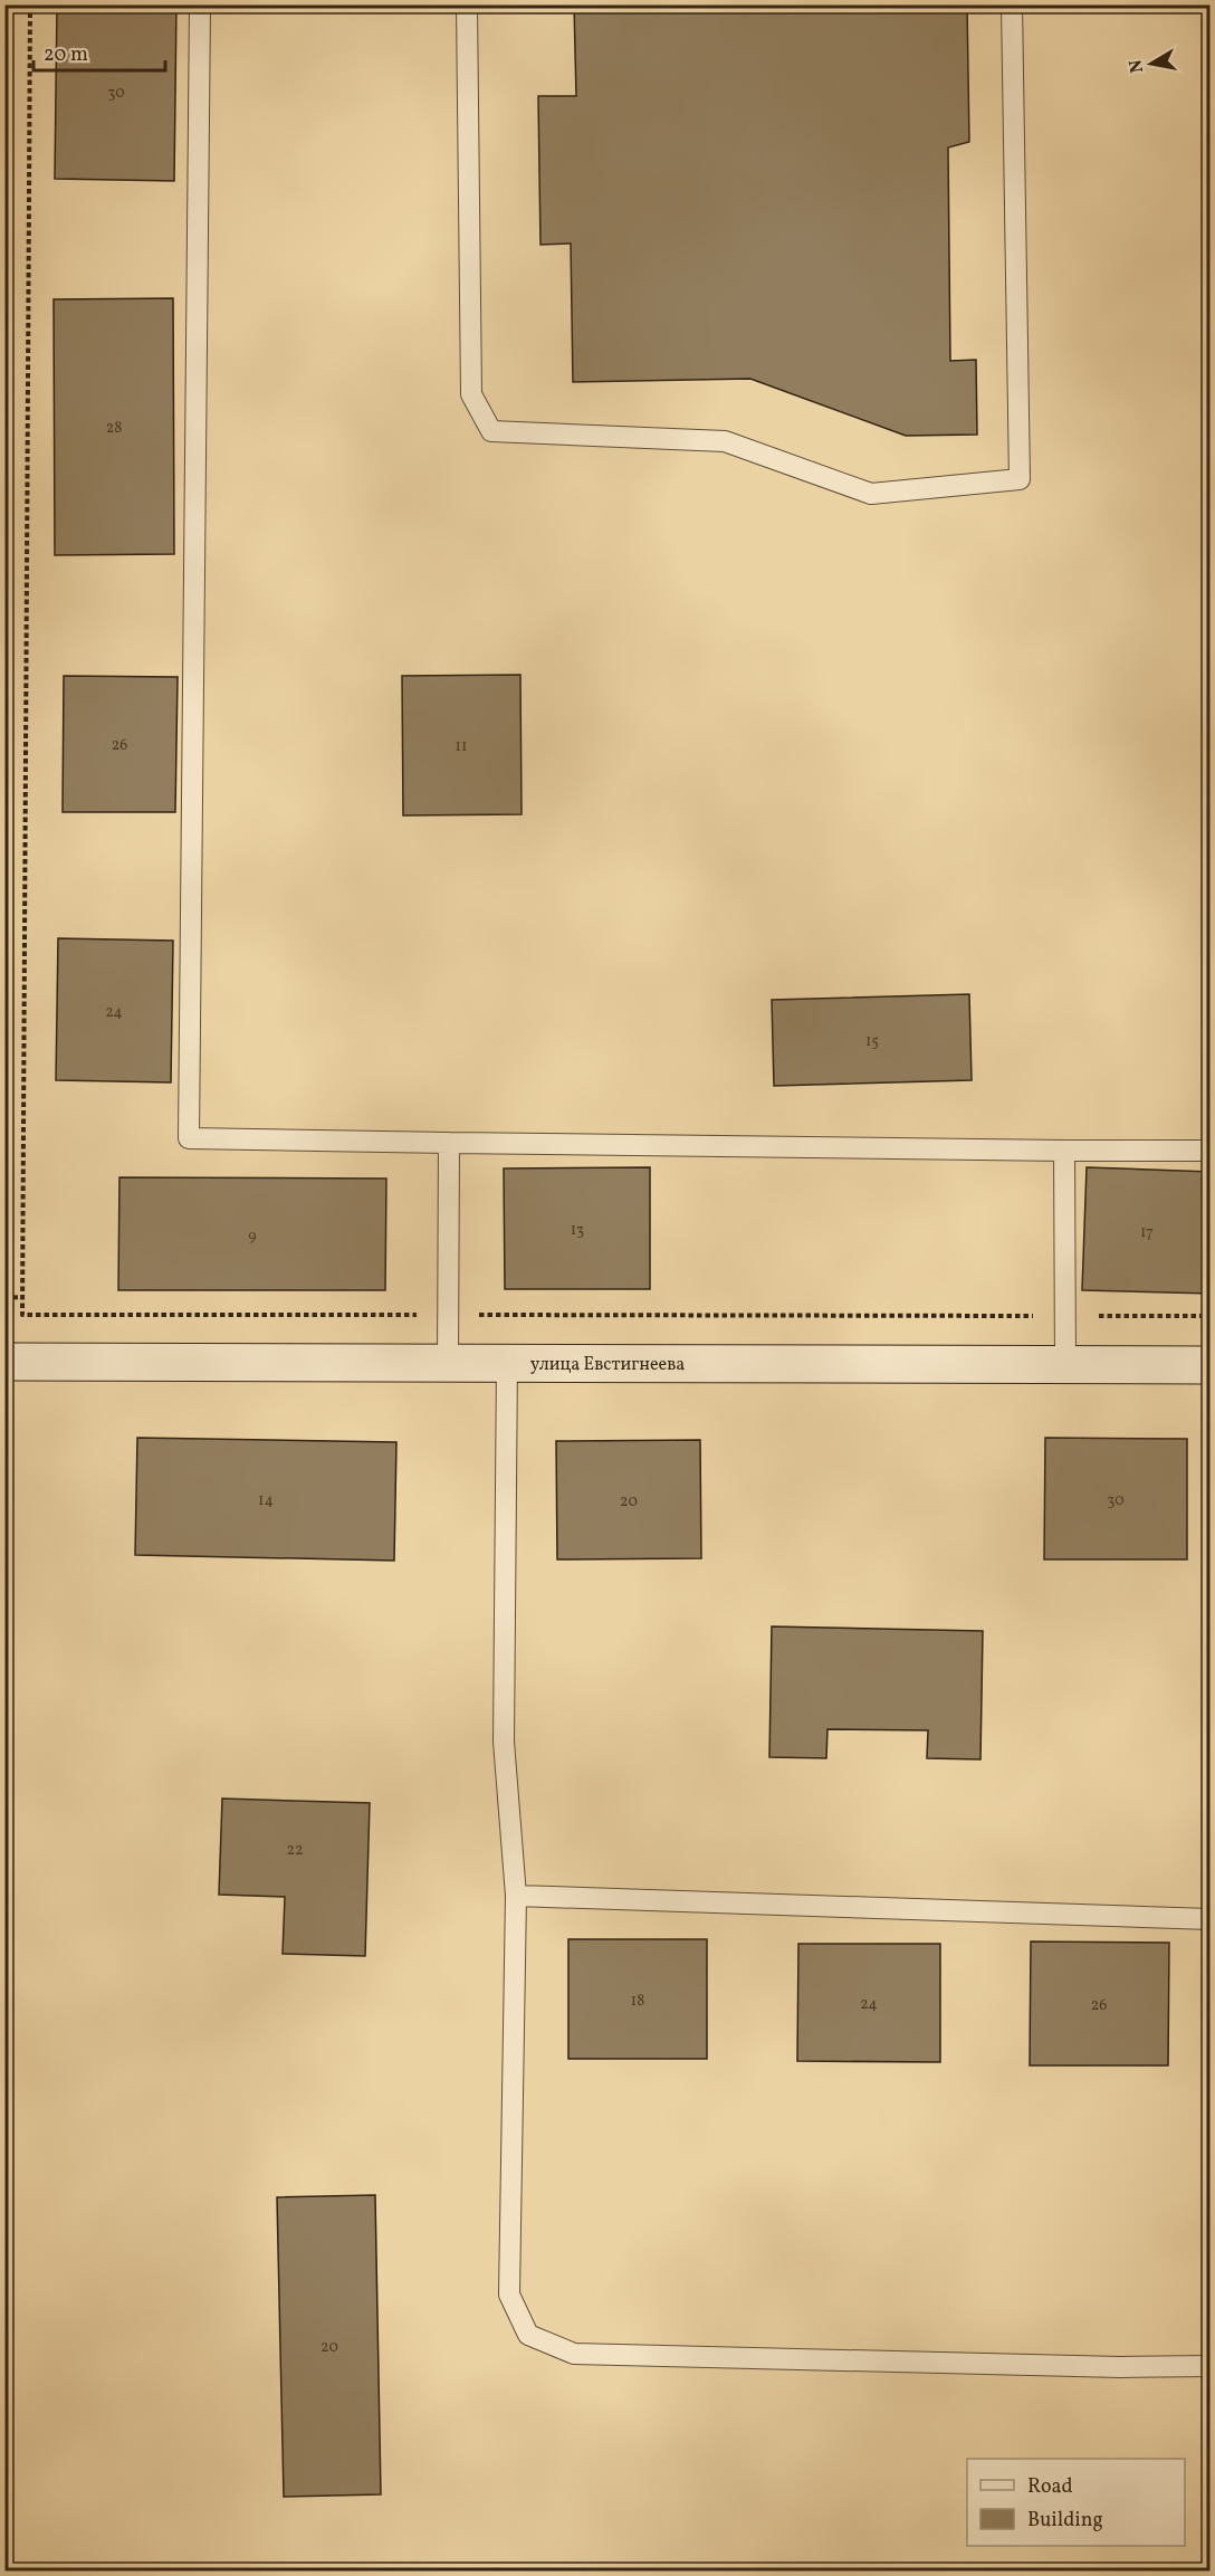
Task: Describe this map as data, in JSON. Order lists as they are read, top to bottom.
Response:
{
  "streets": {
    "main road": ["улица Евстигнеева"]
  },
  "house_numbers": [
    "30",
    "28",
    "26",
    "11",
    "24",
    "15",
    "13",
    "17",
    "9",
    "14",
    "30",
    "20",
    "22",
    "18",
    "24",
    "26",
    "20"
  ],
  "legend": ["Road", "Building"],
  "scale_bar": "20 m",
  "north": "left"
}
